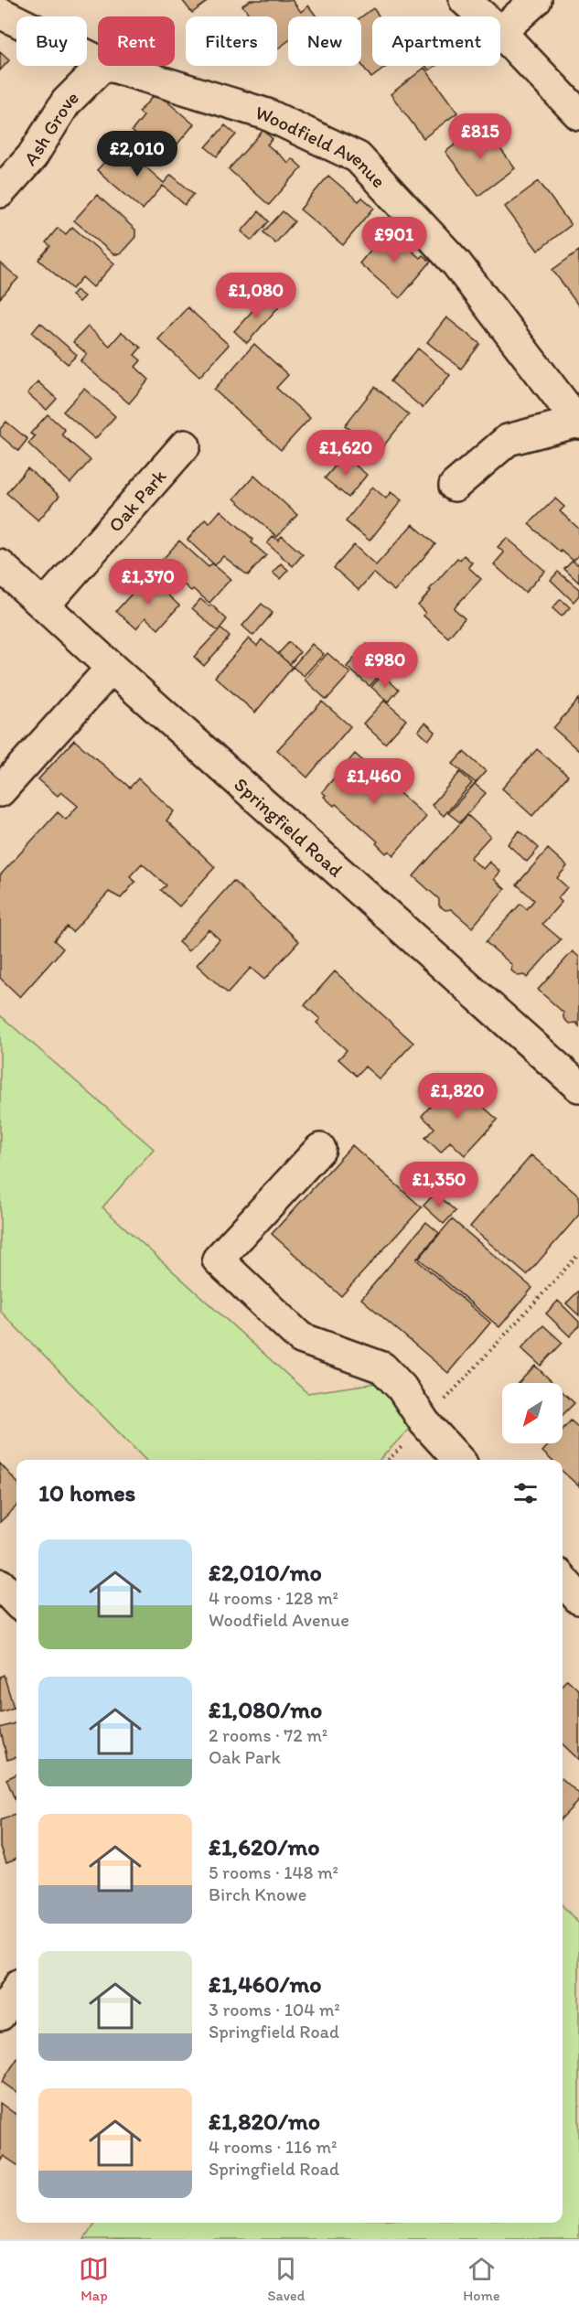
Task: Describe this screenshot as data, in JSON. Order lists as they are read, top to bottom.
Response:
{
  "streets": {
    "street": [
      "Ash Grove",
      "Woodfield Avenue",
      "Oak Park",
      "Springfield Road"
    ]
  },
  "crossings": [
    ["Oak Park", "Springfield Road"]
  ],
  "north": "bottom left",
  "page": {
    "chip": [
      "Buy",
      "Rent",
      "Filters",
      "New",
      "Apartment"
    ],
    "price": [
      "£815",
      "£2,010",
      "£901",
      "£1,080",
      "£1,620",
      "£1,370",
      "£980",
      "£1,460",
      "£1,820",
      "£1,350"
    ],
    "heading": "10 homes",
    "list": [
      {
        "name": "£2,010/mo",
        "note": "4 rooms · 128 m² · Woodfield Avenue"
      },
      {
        "name": "£1,080/mo",
        "note": "2 rooms · 72 m² · Oak Park"
      },
      {
        "name": "£1,620/mo",
        "note": "5 rooms · 148 m² · Birch Knowe"
      },
      {
        "name": "£1,460/mo",
        "note": "3 rooms · 104 m² · Springfield Road"
      },
      {
        "name": "£1,820/mo",
        "note": "4 rooms · 116 m² · Springfield Road"
      }
    ],
    "tabs": ["Map", "Saved", "Home"]
  }
}
